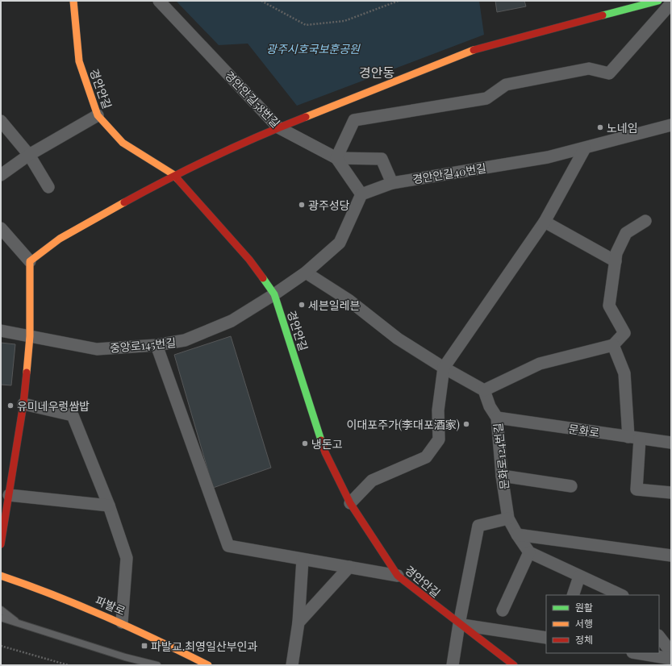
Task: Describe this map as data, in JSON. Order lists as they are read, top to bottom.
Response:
{
  "streets": {
    "street": [
      "경안안길",
      "경안안길58번길",
      "경안안길40번길",
      "중앙로145번길",
      "문화로",
      "문화로124번길",
      "파발로"
    ]
  },
  "crossings": [
    ["경안안길", "중앙로145번길"],
    ["경안안길58번길", "경안안길40번길"],
    ["문화로", "문화로124번길"]
  ],
  "districts": ["경안동"],
  "parks": ["광주시호국보훈공원"],
  "places": {
    "other": [
      "노네임",
      "광주성당",
      "세븐일레븐",
      "유미네우렁쌈밥",
      "이대포주가(李대포酒家)",
      "냉돈고"
    ],
    "transit": ["파발교.최영일산부인과"]
  },
  "legend": ["원활", "서행", "정체"]
}
